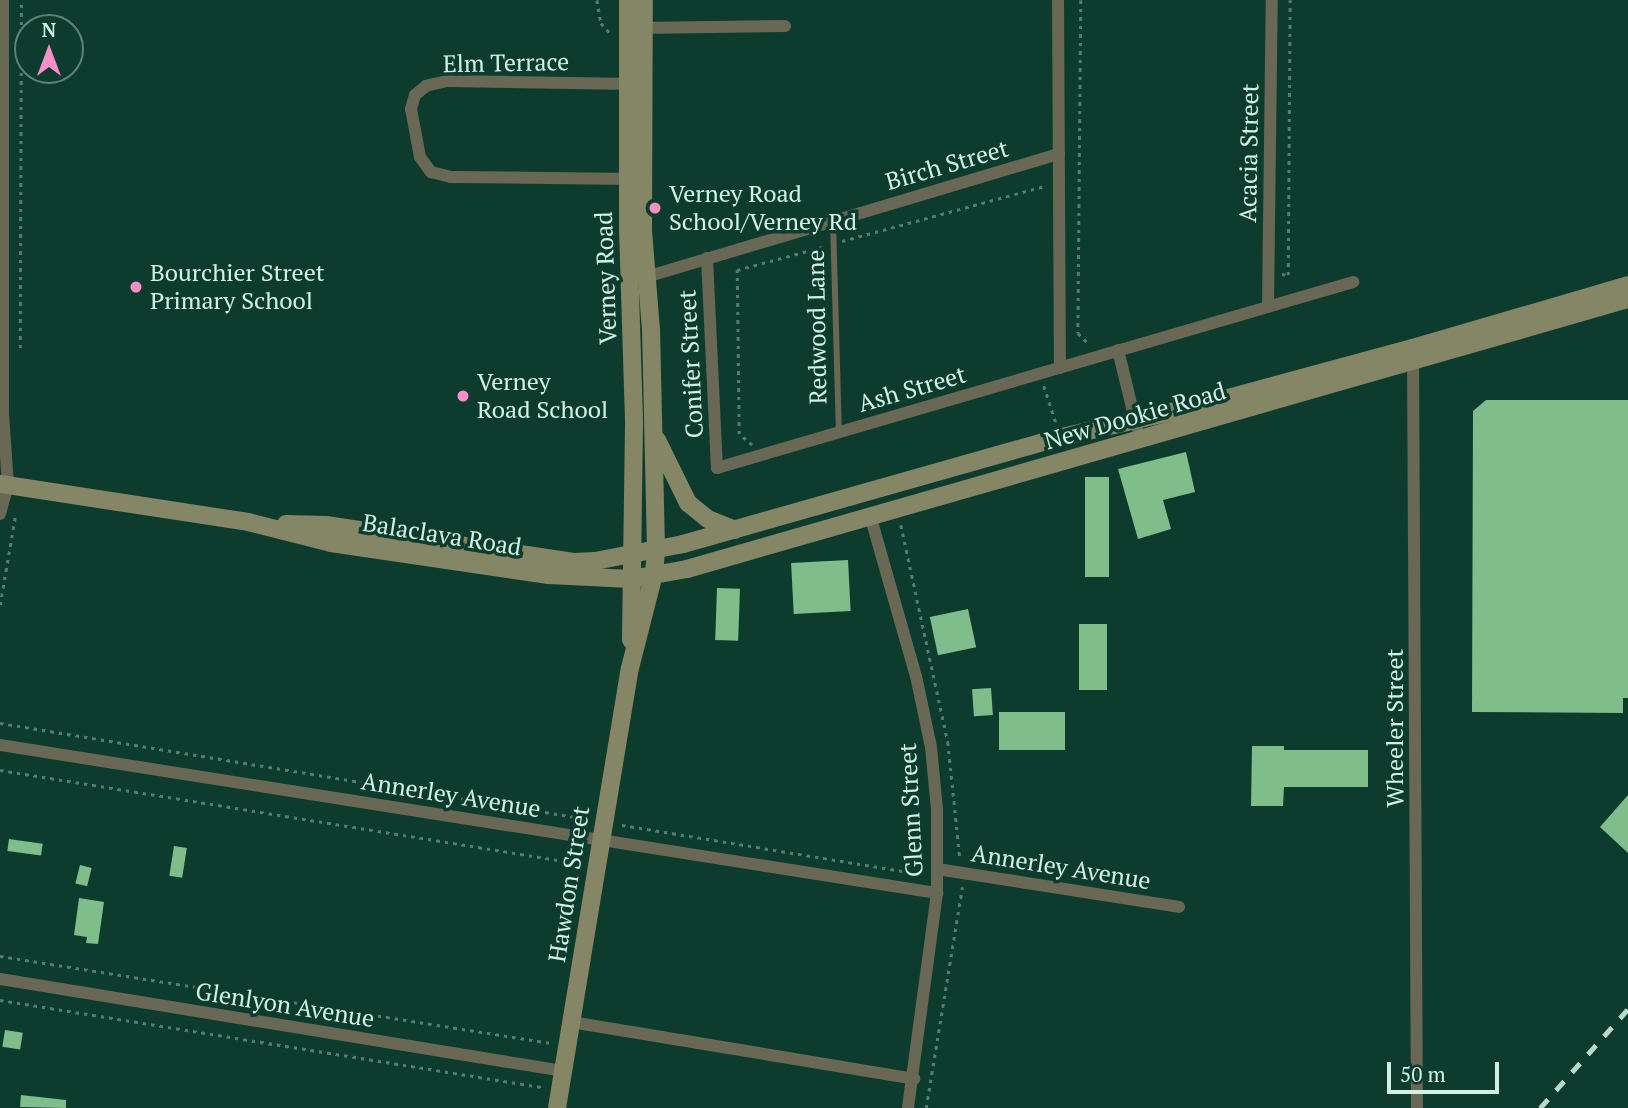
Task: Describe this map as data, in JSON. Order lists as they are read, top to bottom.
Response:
{
  "streets": {
    "main road": [
      "Verney Road",
      "New Dookie Road",
      "Balaclava Road",
      "Hawdon Street"
    ],
    "street": [
      "Elm Terrace",
      "Acacia Street",
      "Birch Street",
      "Conifer Street",
      "Ash Street",
      "Wheeler Street",
      "Annerley Avenue",
      "Glenn Street",
      "Glenlyon Avenue"
    ],
    "lane": ["Redwood Lane"]
  },
  "crossings": [
    ["Elm Terrace", "Verney Road"],
    ["Acacia Street", "Ash Street"],
    ["Birch Street", "Verney Road"],
    ["Birch Street", "Redwood Lane"],
    ["Birch Street", "Conifer Street"],
    ["Verney Road", "New Dookie Road"],
    ["Verney Road", "Balaclava Road"],
    ["Verney Road", "Hawdon Street"],
    ["Redwood Lane", "Ash Street"],
    ["Conifer Street", "Ash Street"],
    ["New Dookie Road", "Balaclava Road"],
    ["New Dookie Road", "Wheeler Street"],
    ["New Dookie Road", "Glenn Street"],
    ["New Dookie Road", "Hawdon Street"],
    ["Balaclava Road", "Hawdon Street"],
    ["Annerley Avenue", "Glenn Street"],
    ["Annerley Avenue", "Hawdon Street"],
    ["Hawdon Street", "Glenlyon Avenue"]
  ],
  "places": ["Verney Road School/Verney Rd", "Bourchier Street Primary School", "Verney Road School"],
  "scale_bar": "50 m",
  "north": "top"
}
